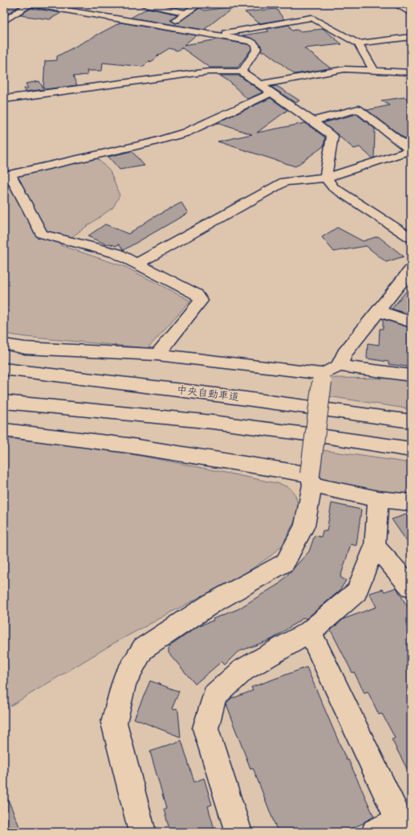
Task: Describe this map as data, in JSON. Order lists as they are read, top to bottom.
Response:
{
  "streets": {
    "main road": ["中央自動車道"]
  }
}
